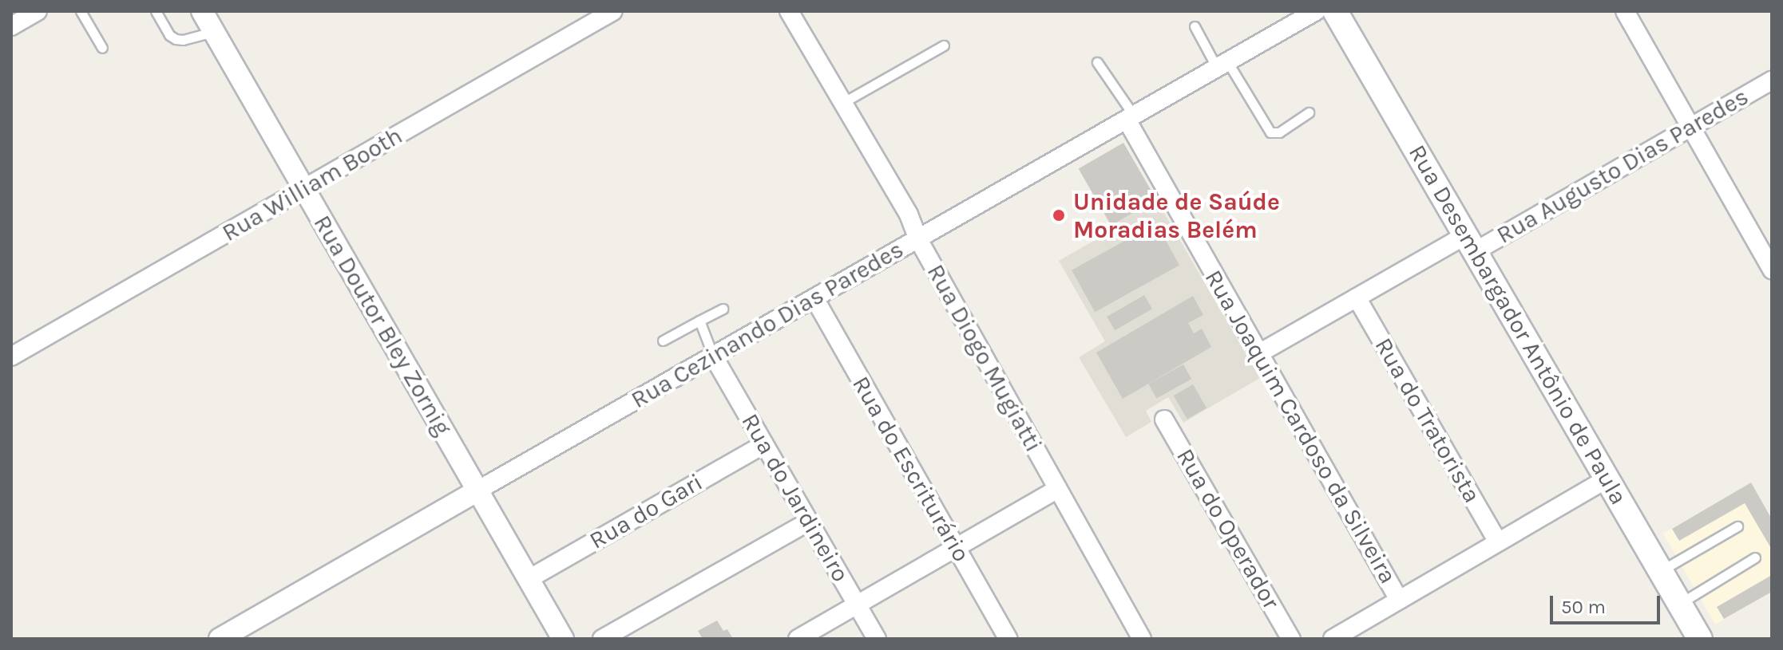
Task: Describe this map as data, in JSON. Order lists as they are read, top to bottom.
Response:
{
  "streets": {
    "main road": ["Rua Desembargador Antônio de Paula"],
    "street": [
      "Rua Augusto Dias Paredes",
      "Rua William Booth",
      "Rua Cezinando Dias Paredes",
      "Rua Doutor Bley Zornig",
      "Rua Diogo Mugiatti",
      "Rua do Tratorista",
      "Rua Joaquim Cardoso da Silveira",
      "Rua do Escriturário",
      "Rua do Jardineiro",
      "Rua do Gari",
      "Rua do Operador"
    ]
  },
  "crossings": [
    ["Rua Augusto Dias Paredes", "Rua Desembargador Antônio de Paula"],
    ["Rua Augusto Dias Paredes", "Rua do Tratorista"],
    ["Rua Augusto Dias Paredes", "Rua Joaquim Cardoso da Silveira"],
    ["Rua William Booth", "Rua Doutor Bley Zornig"],
    ["Rua Cezinando Dias Paredes", "Rua Doutor Bley Zornig"],
    ["Rua Cezinando Dias Paredes", "Rua Diogo Mugiatti"],
    ["Rua Cezinando Dias Paredes", "Rua Joaquim Cardoso da Silveira"],
    ["Rua Cezinando Dias Paredes", "Rua do Escriturário"],
    ["Rua Cezinando Dias Paredes", "Rua do Jardineiro"],
    ["Rua Doutor Bley Zornig", "Rua do Gari"],
    ["Rua do Jardineiro", "Rua do Gari"]
  ],
  "places": ["Unidade de Saúde Moradias Belém"],
  "scale_bar": "50 m"
}
